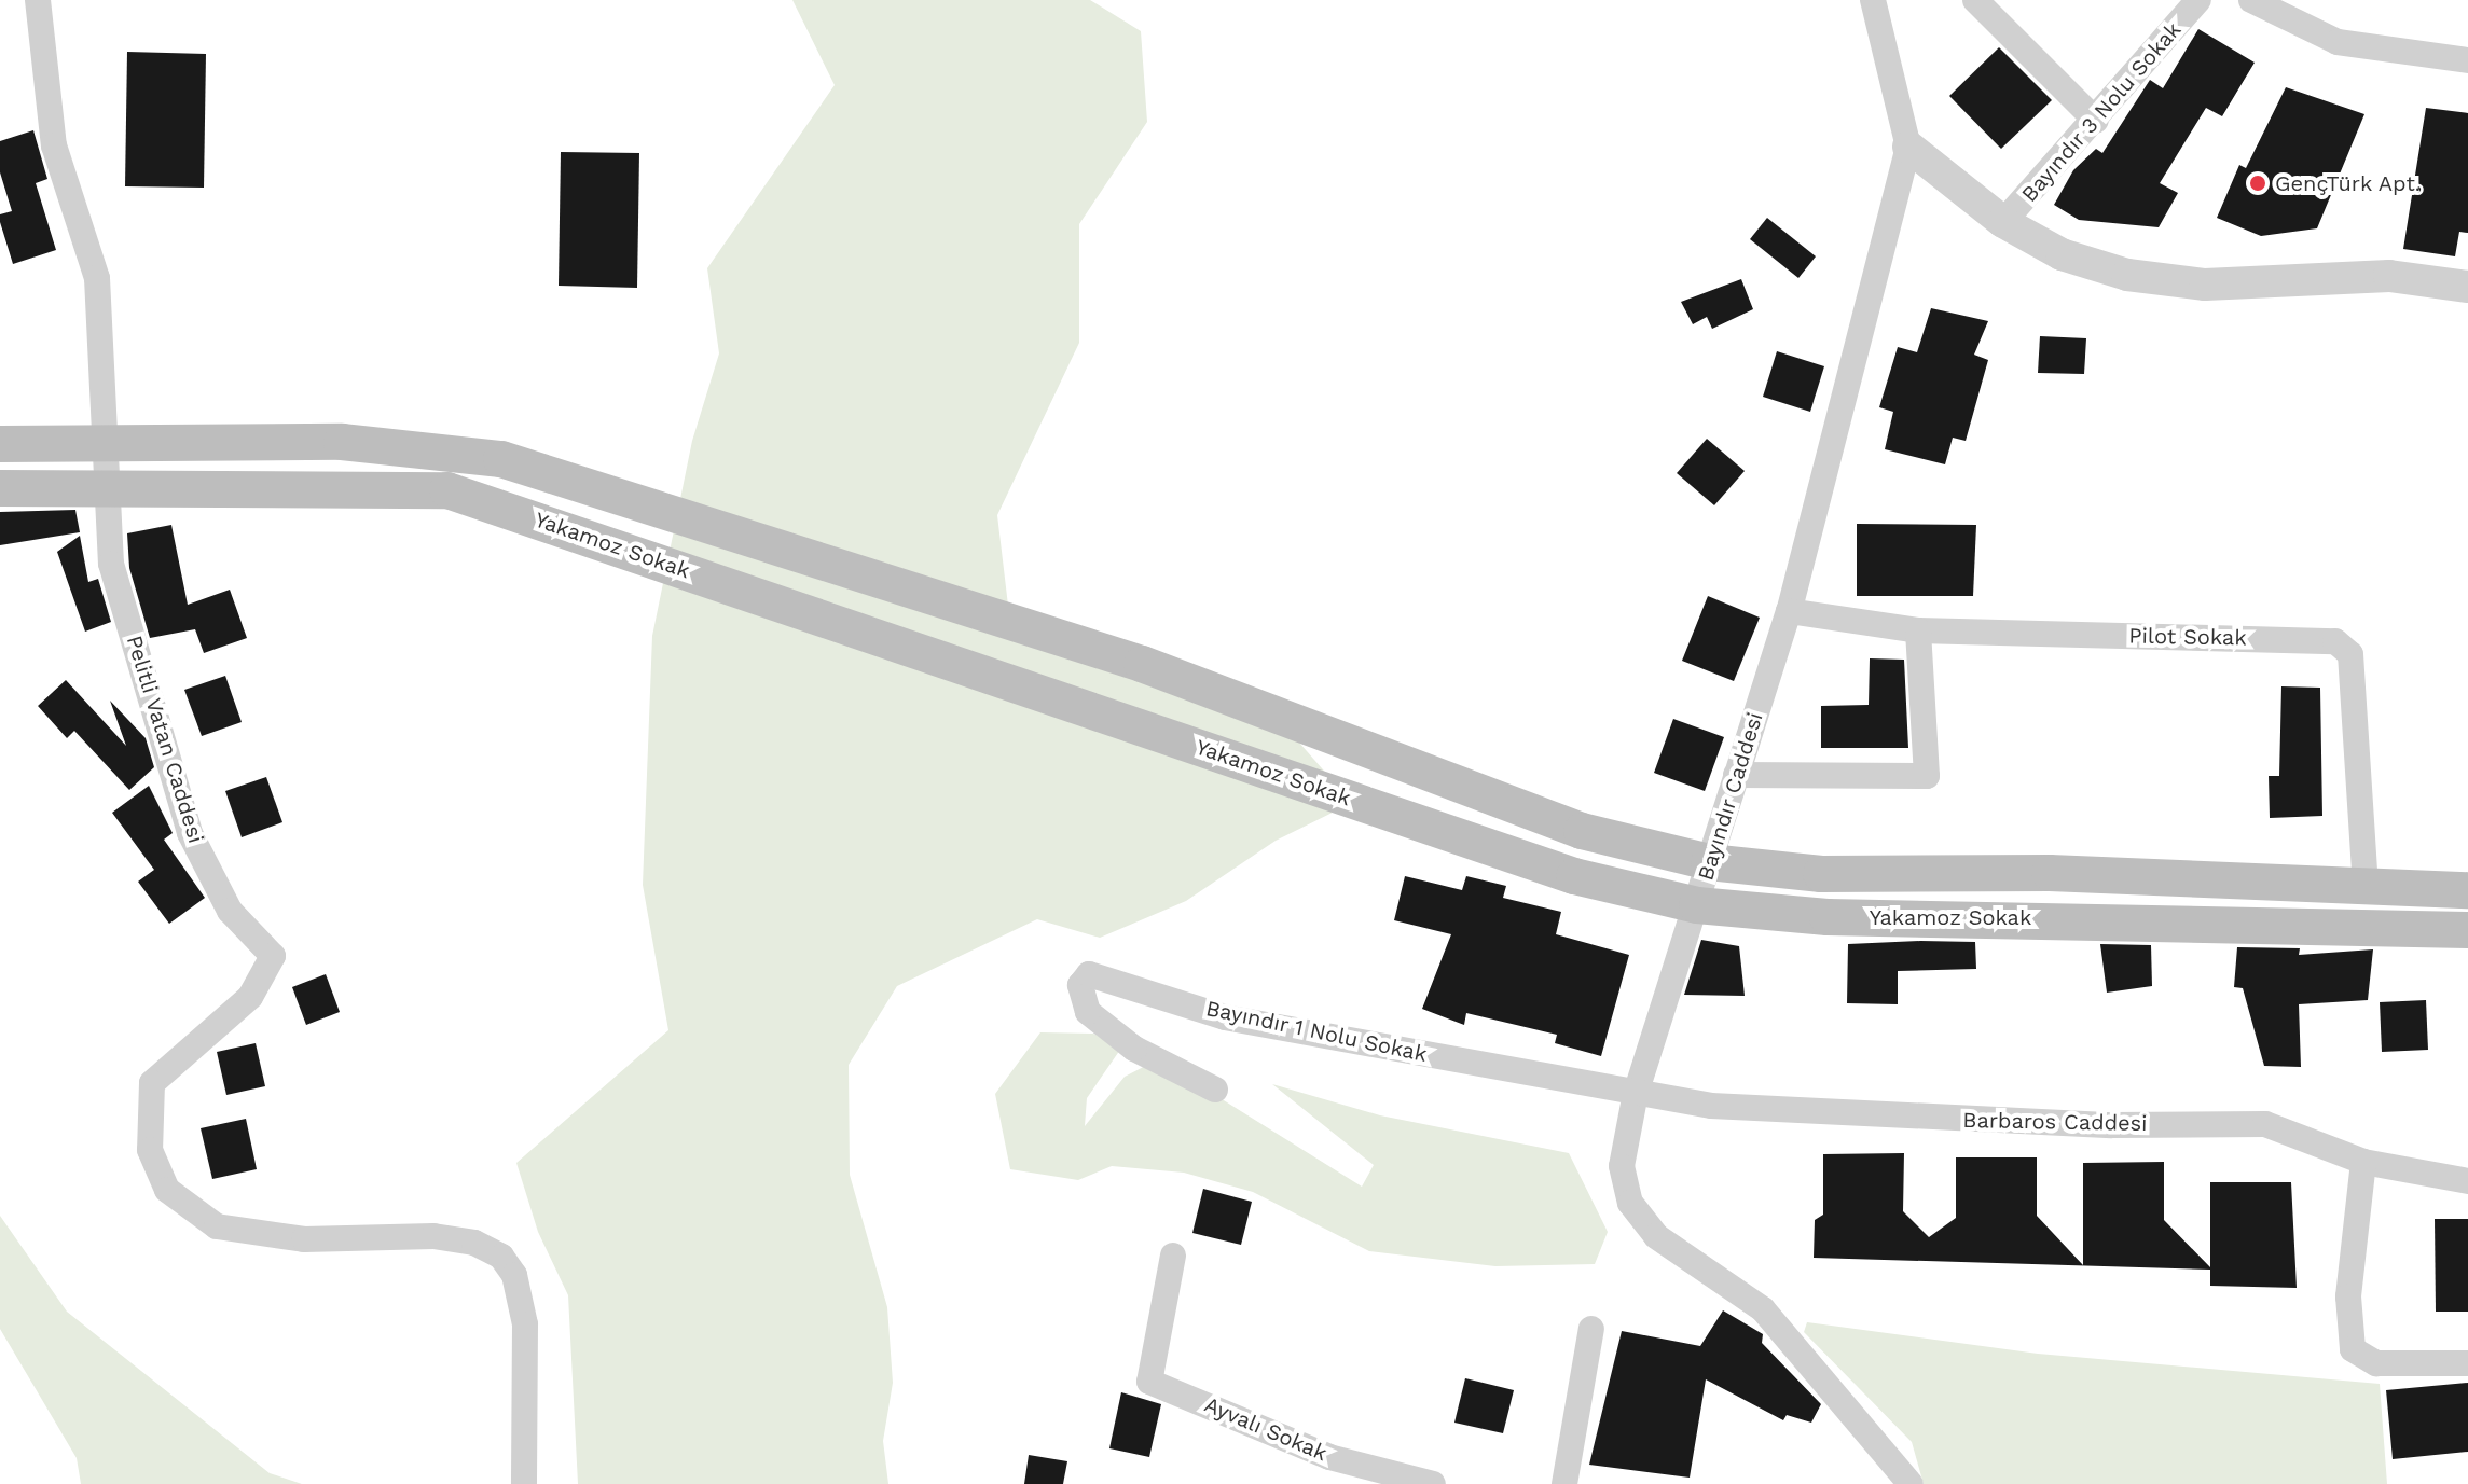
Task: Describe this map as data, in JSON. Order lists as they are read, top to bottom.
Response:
{
  "streets": {
    "main road": ["Yakamoz Sokak"],
    "street": [
      "Bayındır 3 Nolu Sokak",
      "Pilot Sokak",
      "Pelitli Vatan Caddesi",
      "Bayındır Caddesi",
      "Bayındır 1 Nolu Sokak",
      "Barbaros Caddesi",
      "Ayvalı Sokak"
    ]
  },
  "crossings": [
    ["Yakamoz Sokak", "Pilot Sokak"],
    ["Yakamoz Sokak", "Pelitli Vatan Caddesi"],
    ["Yakamoz Sokak", "Bayındır Caddesi"],
    ["Pilot Sokak", "Bayındır Caddesi"],
    ["Bayındır Caddesi", "Bayındır 1 Nolu Sokak"],
    ["Bayındır Caddesi", "Barbaros Caddesi"],
    ["Bayındır 1 Nolu Sokak", "Barbaros Caddesi"]
  ],
  "places": ["GençTürk Apt."]
}
